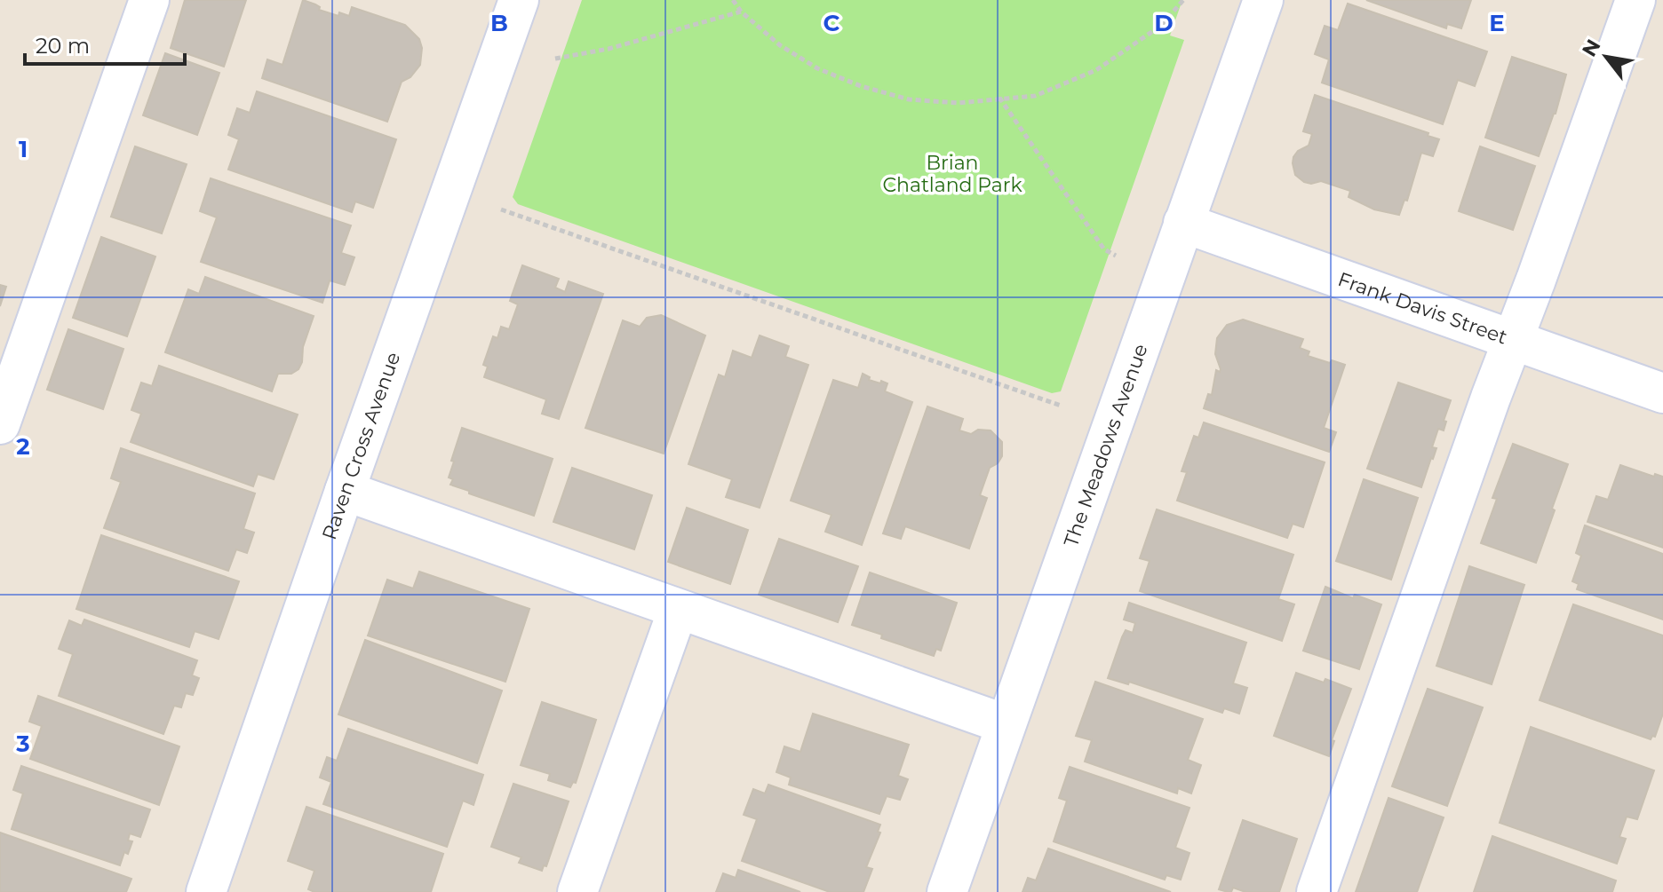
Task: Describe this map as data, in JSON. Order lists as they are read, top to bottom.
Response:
{
  "streets": {
    "street": ["Frank Davis Street", "Raven Cross Avenue", "The Meadows Avenue"]
  },
  "crossings": [
    ["Frank Davis Street", "The Meadows Avenue"]
  ],
  "parks": ["Brian Chatland Park"],
  "scale_bar": "20 m",
  "north": "top left",
  "grid": {
    "columns": [
      "B",
      "C",
      "D",
      "E"
    ],
    "rows": ["1", "2", "3"]
  }
}
